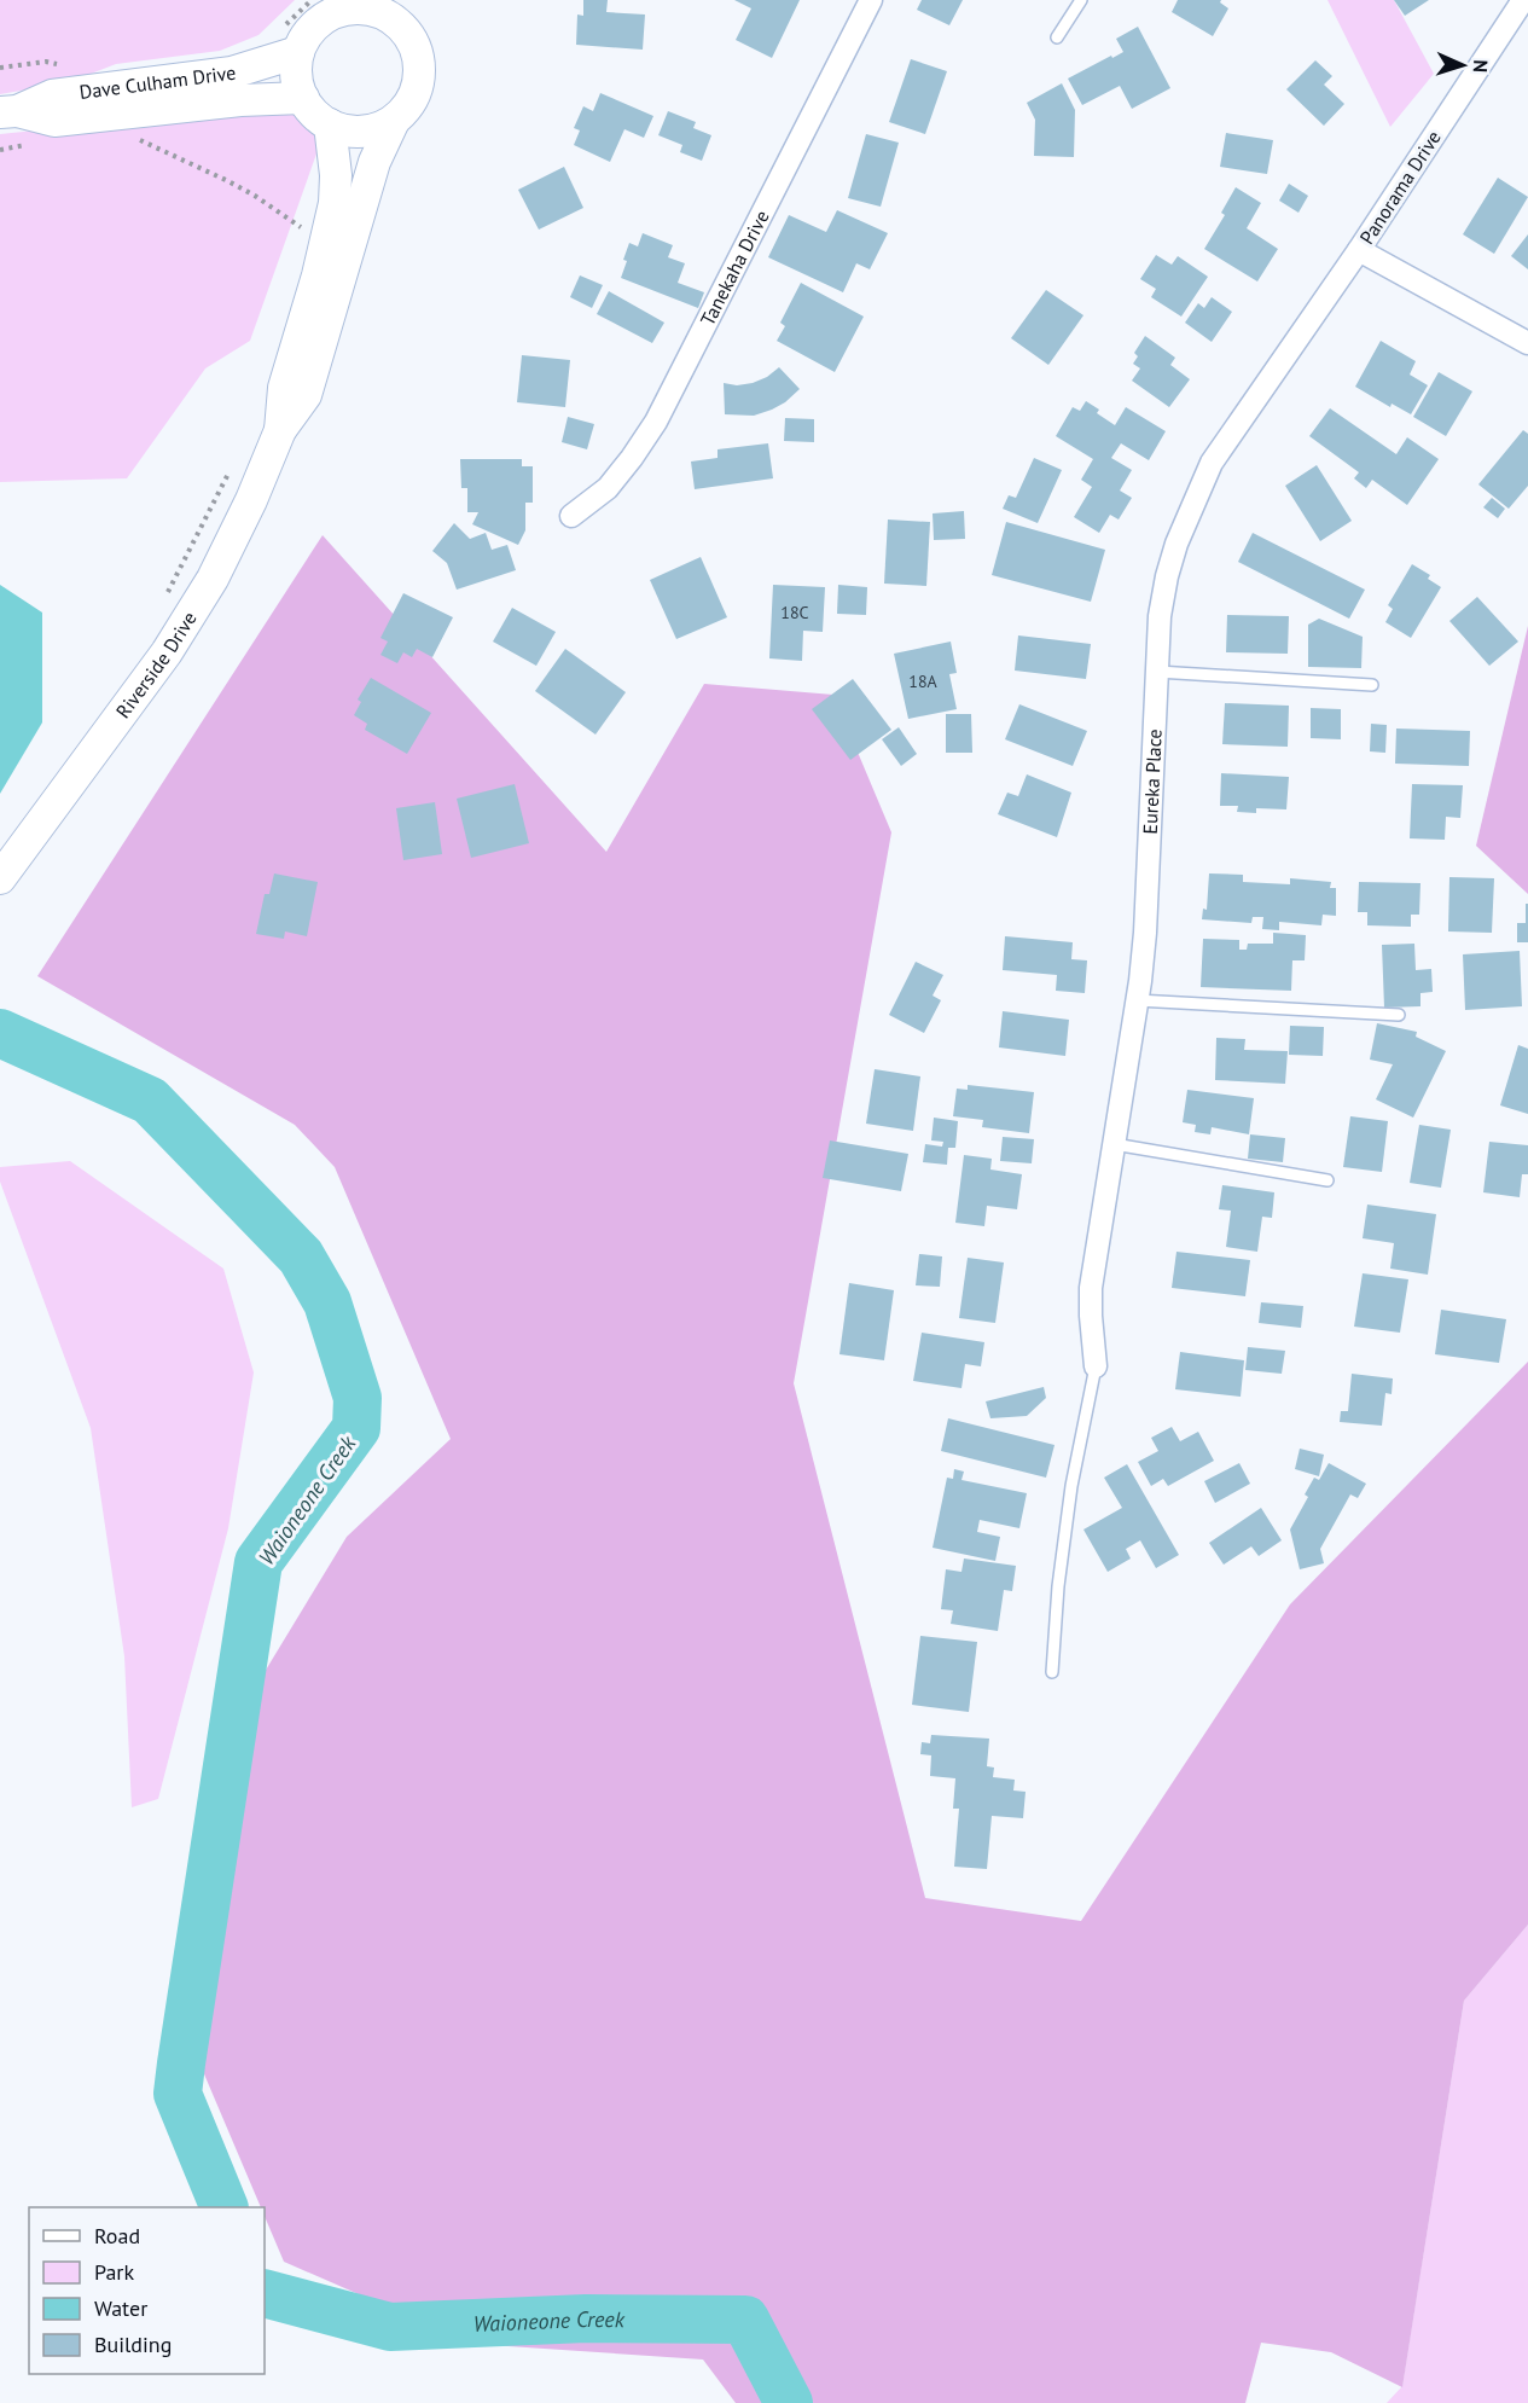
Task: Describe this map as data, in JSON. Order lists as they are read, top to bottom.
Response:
{
  "streets": {
    "main road": ["Dave Culham Drive", "Riverside Drive"],
    "street": ["Panorama Drive", "Tanekaha Drive", "Eureka Place"]
  },
  "crossings": [
    ["Dave Culham Drive", "Riverside Drive"],
    ["Panorama Drive", "Eureka Place"]
  ],
  "water": ["Waioneone Creek"],
  "house_numbers": ["18C", "18A"],
  "legend": [
    "Road",
    "Park",
    "Water",
    "Building"
  ],
  "north": "right"
}
